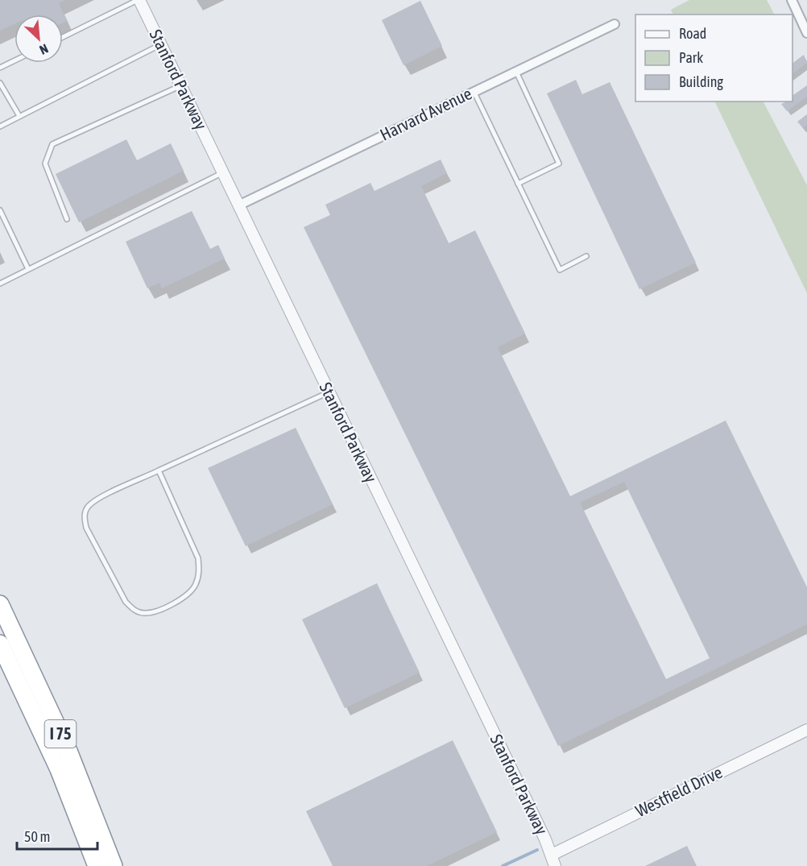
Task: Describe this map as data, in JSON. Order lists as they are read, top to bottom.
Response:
{
  "streets": {
    "highway": ["I 75"],
    "street": ["Stanford Parkway", "Harvard Avenue", "Westfield Drive"]
  },
  "crossings": [
    ["Stanford Parkway", "Harvard Avenue"],
    ["Stanford Parkway", "Westfield Drive"]
  ],
  "legend": ["Road", "Park", "Building"],
  "scale_bar": "50 m",
  "north": "bottom right"
}
